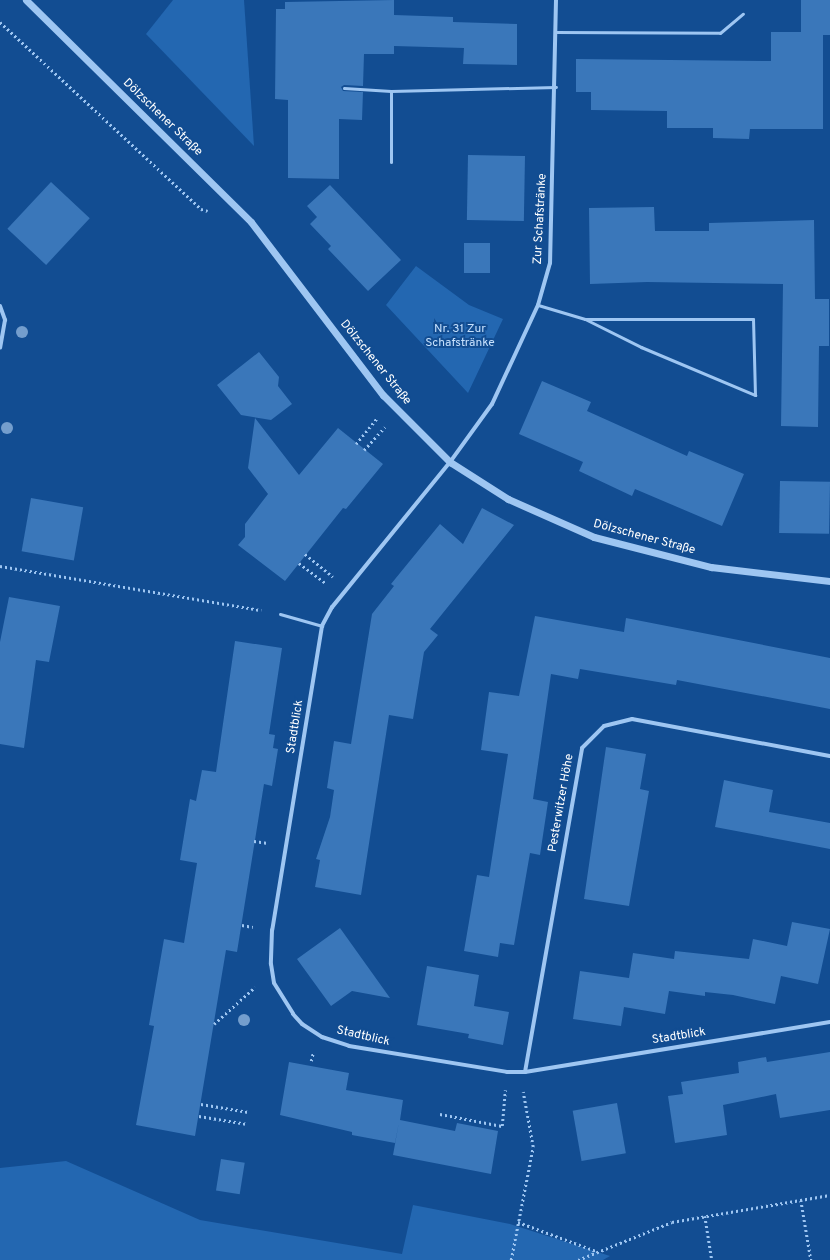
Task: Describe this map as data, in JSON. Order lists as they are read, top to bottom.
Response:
{
  "streets": {
    "street": [
      "Dölzschener Straße",
      "Zur Schafstränke",
      "Stadtblick",
      "Pesterwitzer Höhe"
    ]
  },
  "crossings": [
    ["Dölzschener Straße", "Zur Schafstränke"],
    ["Dölzschener Straße", "Stadtblick"],
    ["Zur Schafstränke", "Stadtblick"],
    ["Stadtblick", "Pesterwitzer Höhe"]
  ],
  "parks": ["Nr. 31 Zur Schafstränke"]
}
